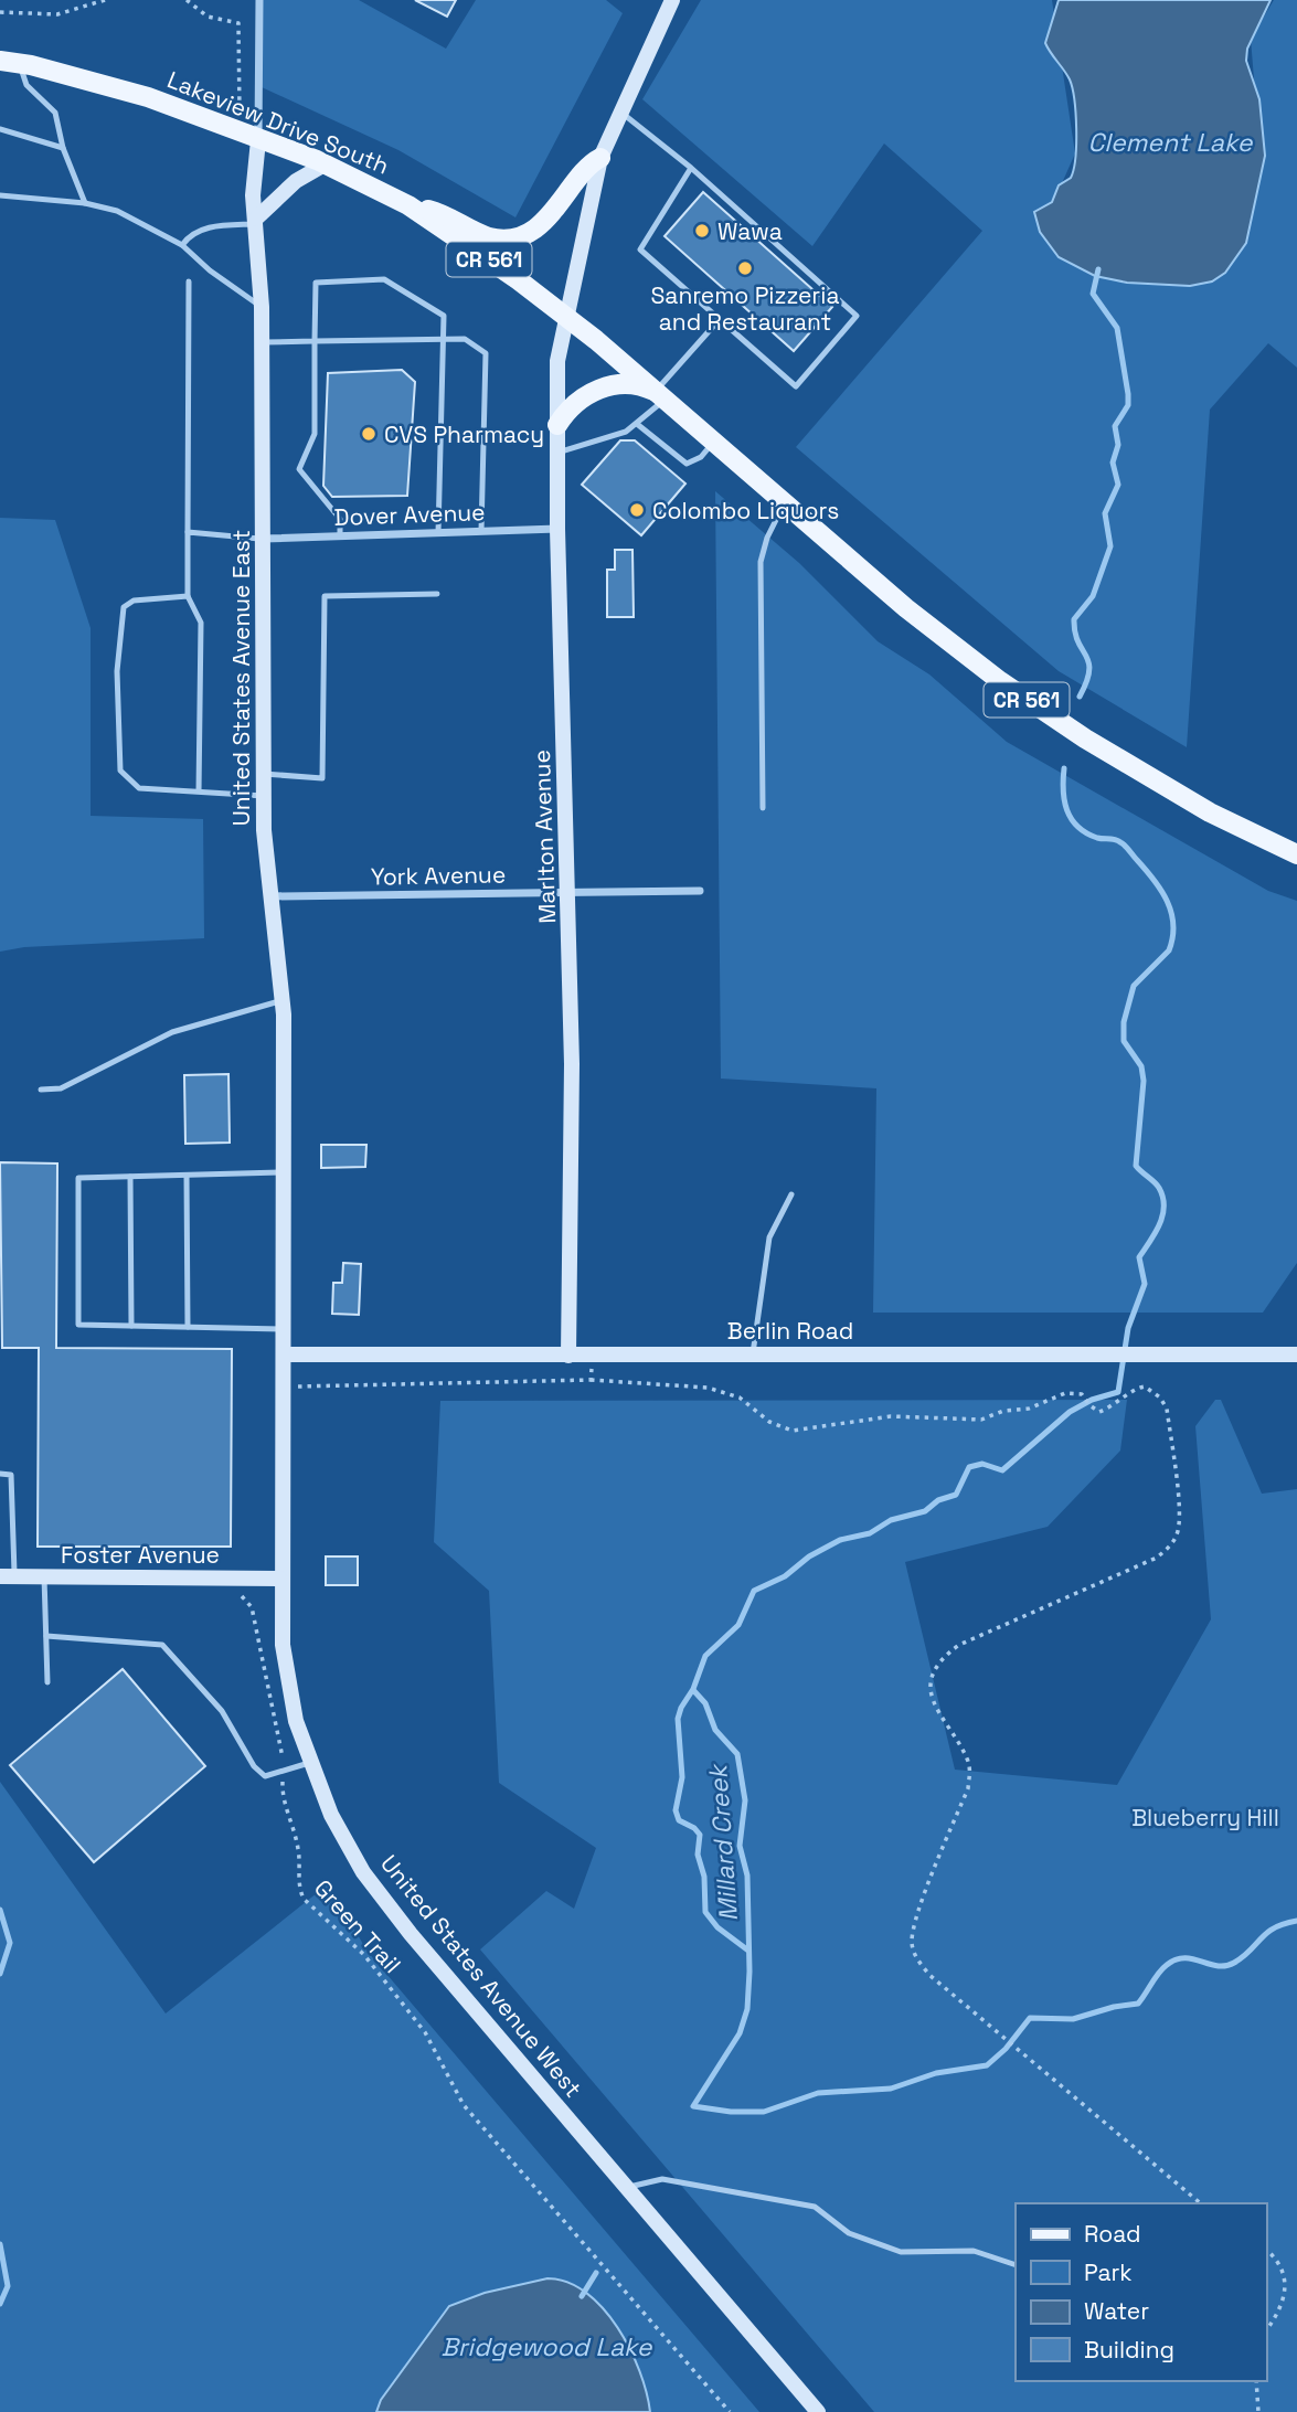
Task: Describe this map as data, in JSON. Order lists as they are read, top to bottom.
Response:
{
  "streets": {
    "main road": ["Lakeview Drive South", "CR 561"],
    "street": [
      "Dover Avenue",
      "United States Avenue East",
      "Marlton Avenue",
      "York Avenue",
      "Berlin Road",
      "Foster Avenue",
      "United States Avenue West"
    ],
    "path": ["Green Trail"]
  },
  "crossings": [
    ["Lakeview Drive South", "United States Avenue East"],
    ["Lakeview Drive South", "Marlton Avenue"],
    ["Dover Avenue", "United States Avenue East"],
    ["Dover Avenue", "Marlton Avenue"],
    ["United States Avenue East", "York Avenue"],
    ["United States Avenue East", "Berlin Road"],
    ["United States Avenue East", "United States Avenue West"],
    ["Marlton Avenue", "York Avenue"],
    ["Marlton Avenue", "Berlin Road"],
    ["Berlin Road", "United States Avenue West"],
    ["Foster Avenue", "United States Avenue West"]
  ],
  "water": ["Clement Lake", "Millard Creek", "Bridgewood Lake"],
  "parks": ["Blueberry Hill"],
  "places": [
    "Wawa",
    "Sanremo Pizzeria and Restaurant",
    "CVS Pharmacy",
    "Colombo Liquors"
  ],
  "legend": [
    "Road",
    "Park",
    "Water",
    "Building"
  ]
}
